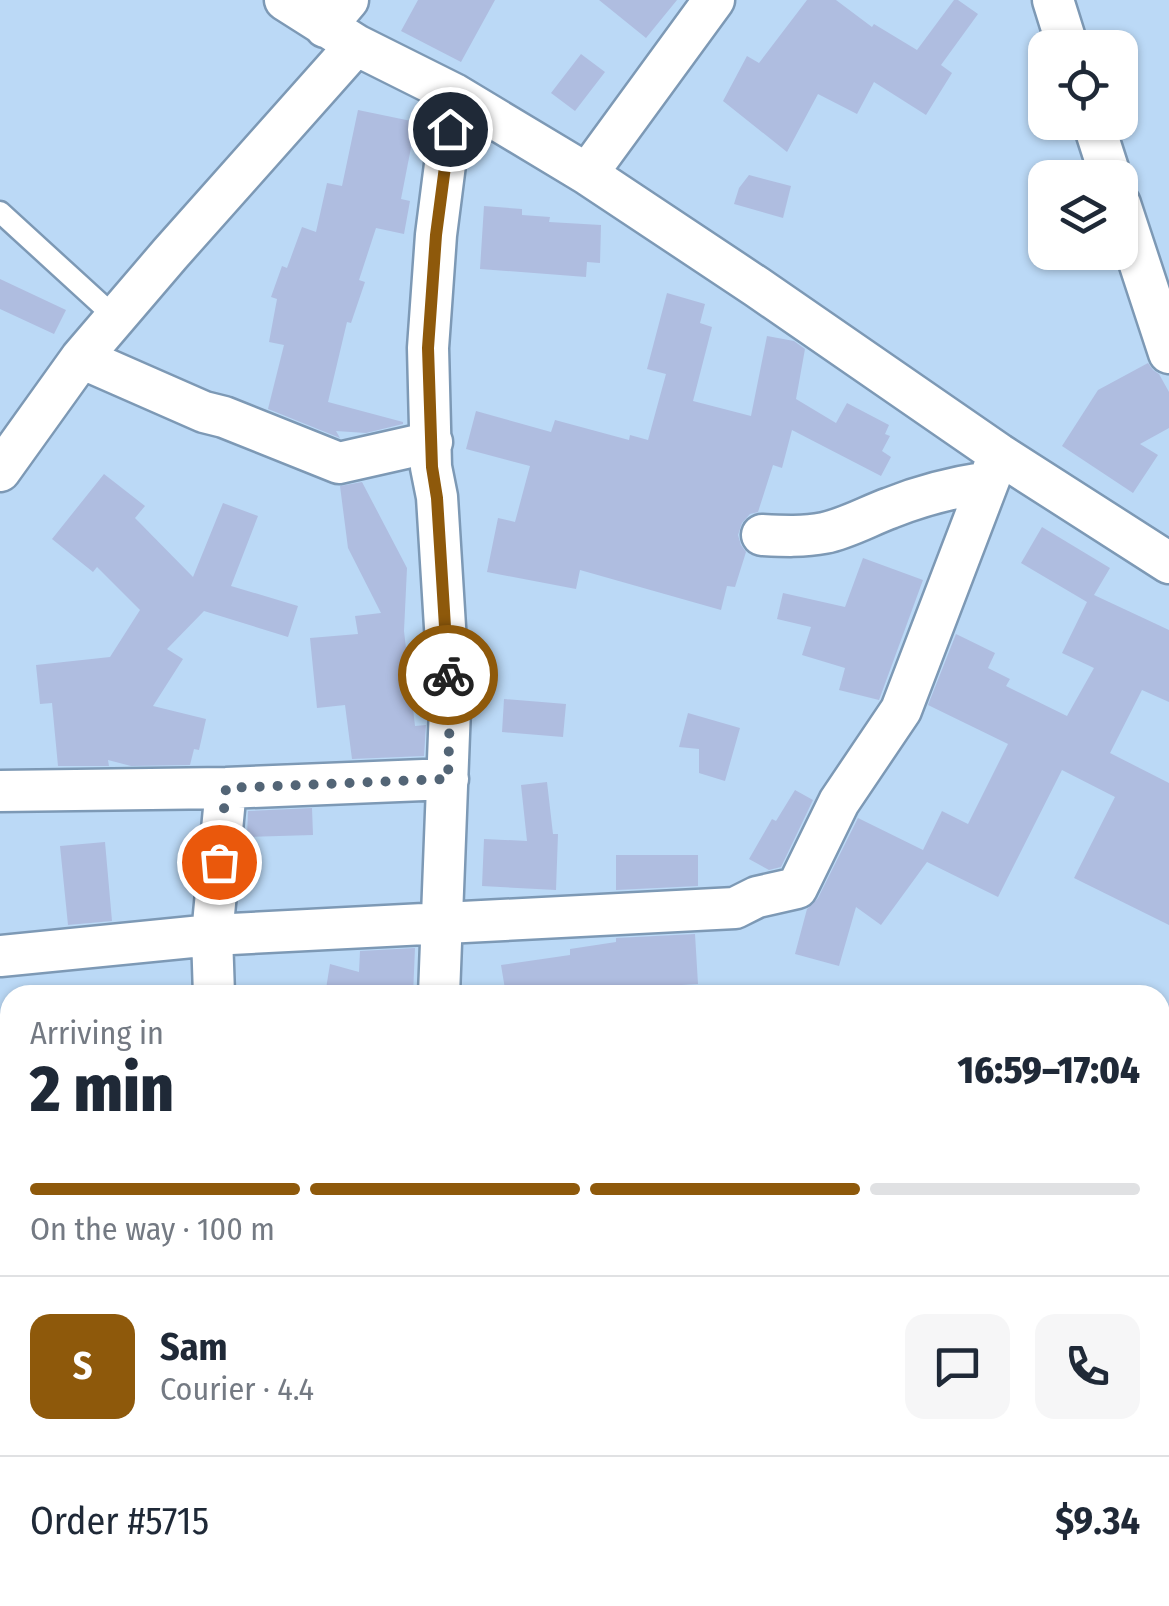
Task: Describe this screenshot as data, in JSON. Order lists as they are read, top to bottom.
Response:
{
  "page": {
    "heading": ["2 min", "Arriving in", "16:59–17:04"],
    "panel": [
      "Sam",
      "Courier · 4.4",
      "Order #5715",
      "$9.34"
    ],
    "bar": "On the way · 100 m",
    "round": "S"
  }
}
